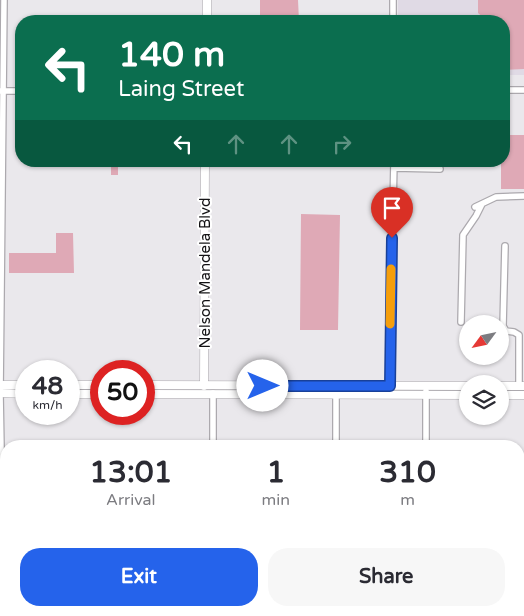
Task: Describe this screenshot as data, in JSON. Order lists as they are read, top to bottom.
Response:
{
  "streets": {
    "main road": ["Nelson Mandela Blvd"]
  },
  "north": "bottom left",
  "page": {
    "turn": ["140 m", "Laing Street"],
    "speed": "48 km/h",
    "limit": "50",
    "eta": [
      "13:01",
      "Arrival",
      "1",
      "min",
      "310",
      "m"
    ],
    "buttons": ["Exit", "Share"]
  }
}
